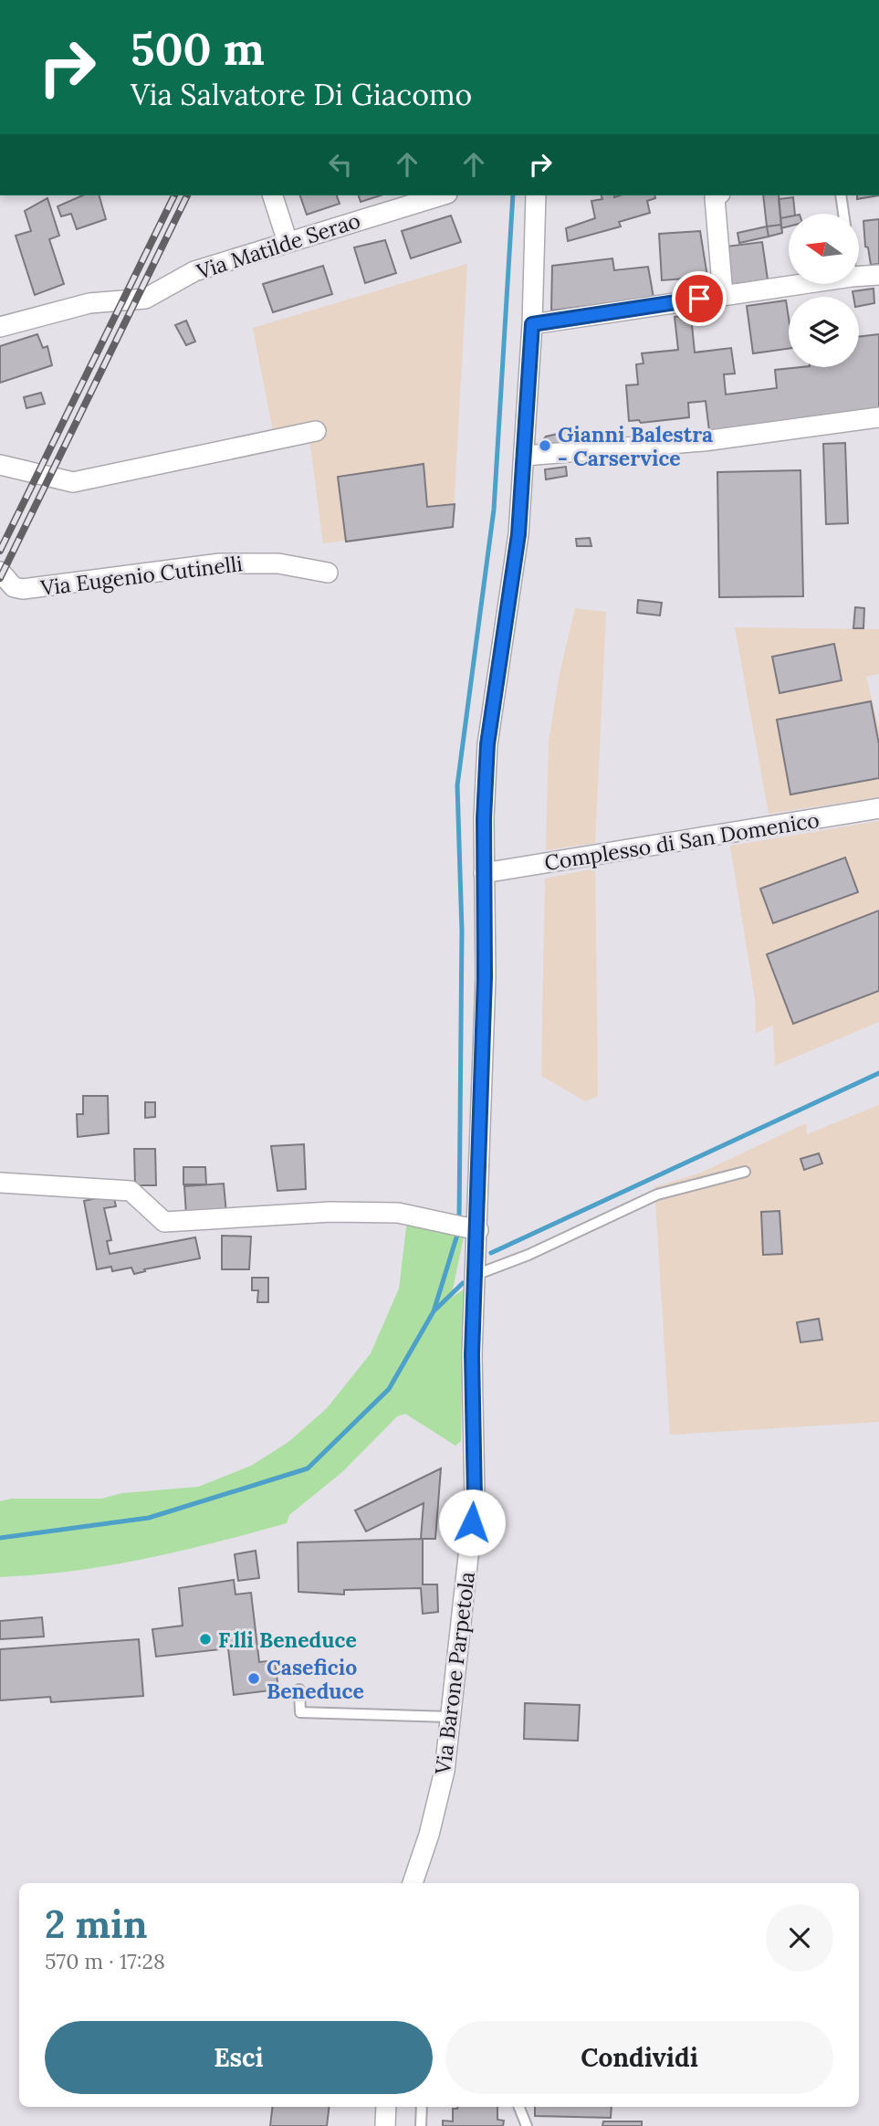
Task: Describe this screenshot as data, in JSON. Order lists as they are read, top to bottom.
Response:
{
  "streets": {
    "street": [
      "Via Matilde Serao",
      "Via Eugenio Cutinelli",
      "Complesso di San Domenico",
      "Via Barone Parpetola"
    ]
  },
  "crossings": [
    ["Complesso di San Domenico", "Via Barone Parpetola"]
  ],
  "places": ["Gianni Balestra - Carservice", "F.lli Beneduce", "Caseficio Beneduce"],
  "north": "left",
  "page": {
    "turn": ["500 m", "Via Salvatore Di Giacomo"],
    "heading": ["2 min", "570 m · 17:28"],
    "buttons": ["Esci", "Condividi"]
  }
}
